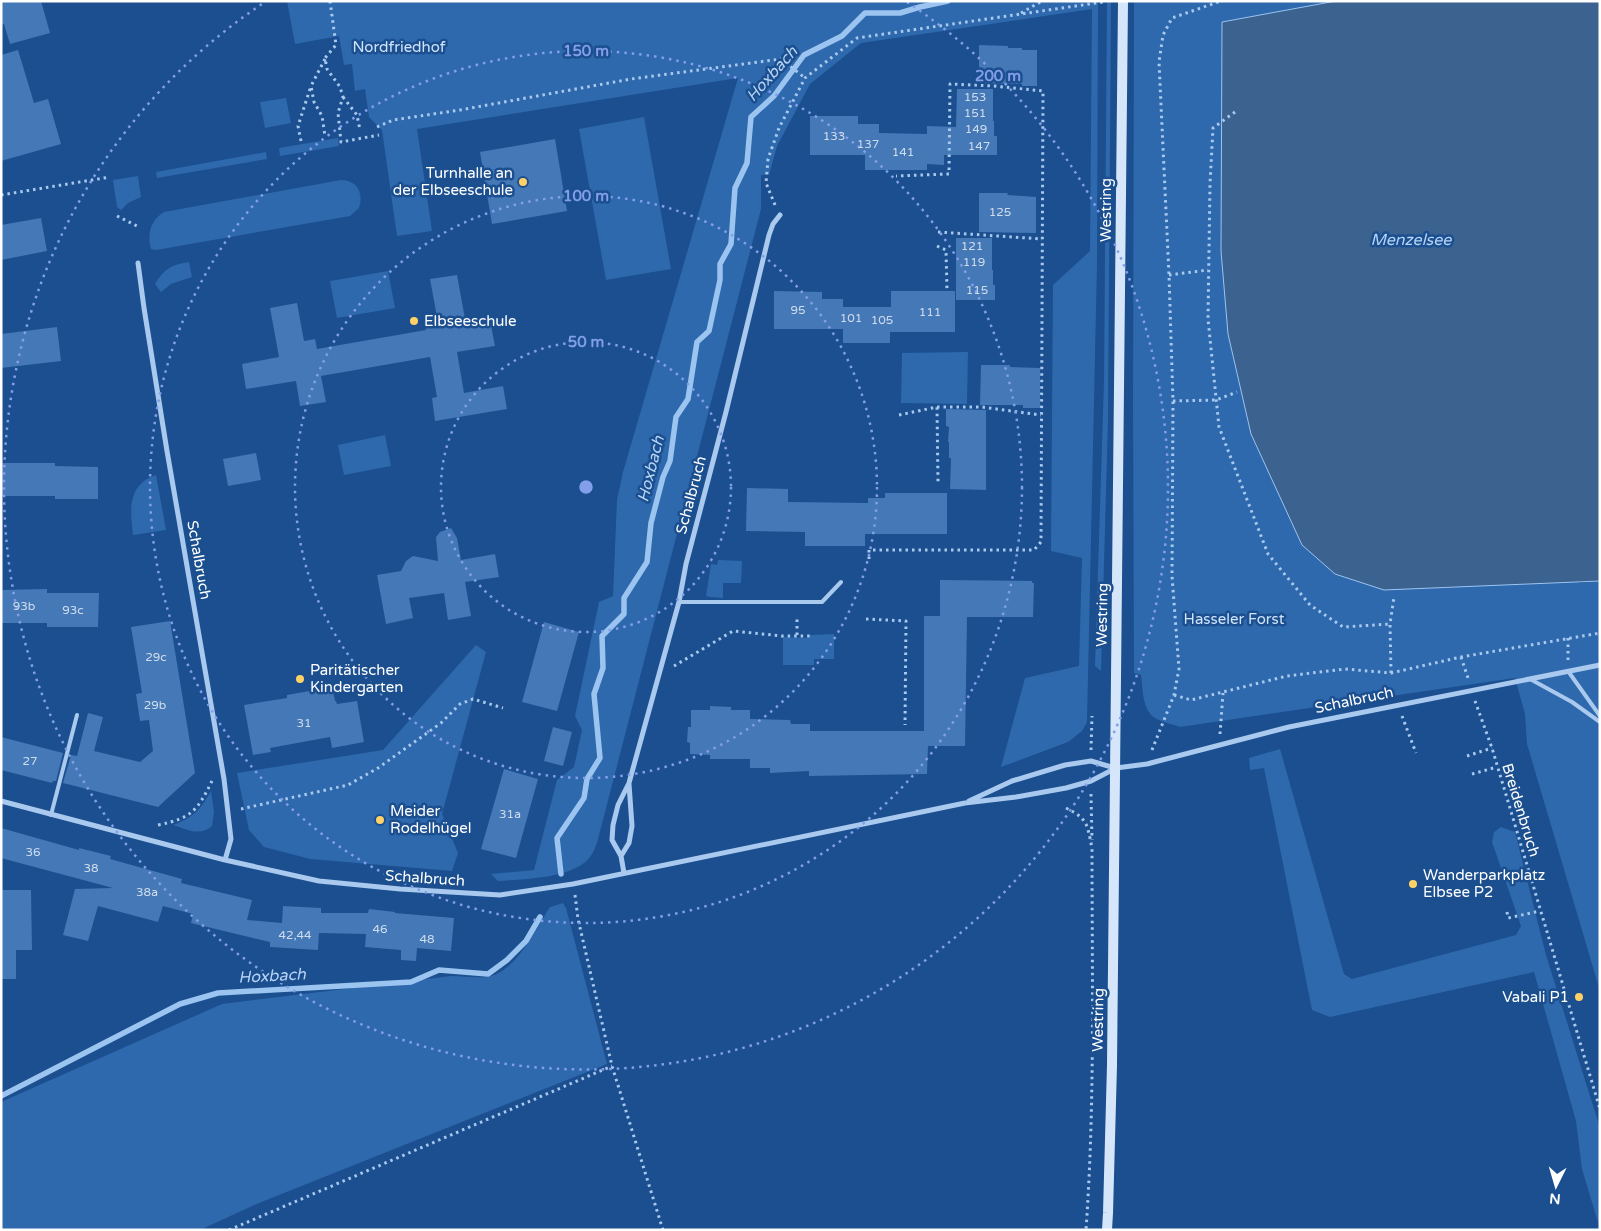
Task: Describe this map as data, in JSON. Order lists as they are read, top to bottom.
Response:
{
  "streets": {
    "main road": ["Westring"],
    "street": ["Schalbruch"],
    "path": ["Breidenbruch"]
  },
  "crossings": [
    ["Westring", "Schalbruch"],
    ["Schalbruch", "Breidenbruch"]
  ],
  "water": ["Hoxbach", "Menzelsee"],
  "parks": ["Nordfriedhof", "Hasseler Forst"],
  "places": [
    "Turnhalle an der Elbseeschule",
    "Elbseeschule",
    "Paritätischer Kindergarten",
    "Meider Rodelhügel",
    "Wanderparkplatz Elbsee P2",
    "Vabali P1"
  ],
  "house_numbers": [
    "153",
    "151",
    "149",
    "133",
    "137",
    "147",
    "141",
    "125",
    "121",
    "119",
    "115",
    "95",
    "111",
    "101",
    "105",
    "93b",
    "93c",
    "29c",
    "29b",
    "31",
    "27",
    "31a",
    "36",
    "38",
    "38a",
    "46",
    "42,44",
    "48"
  ],
  "north": "bottom",
  "rings": [
    "150 m",
    "200 m",
    "100 m",
    "50 m"
  ]
}
